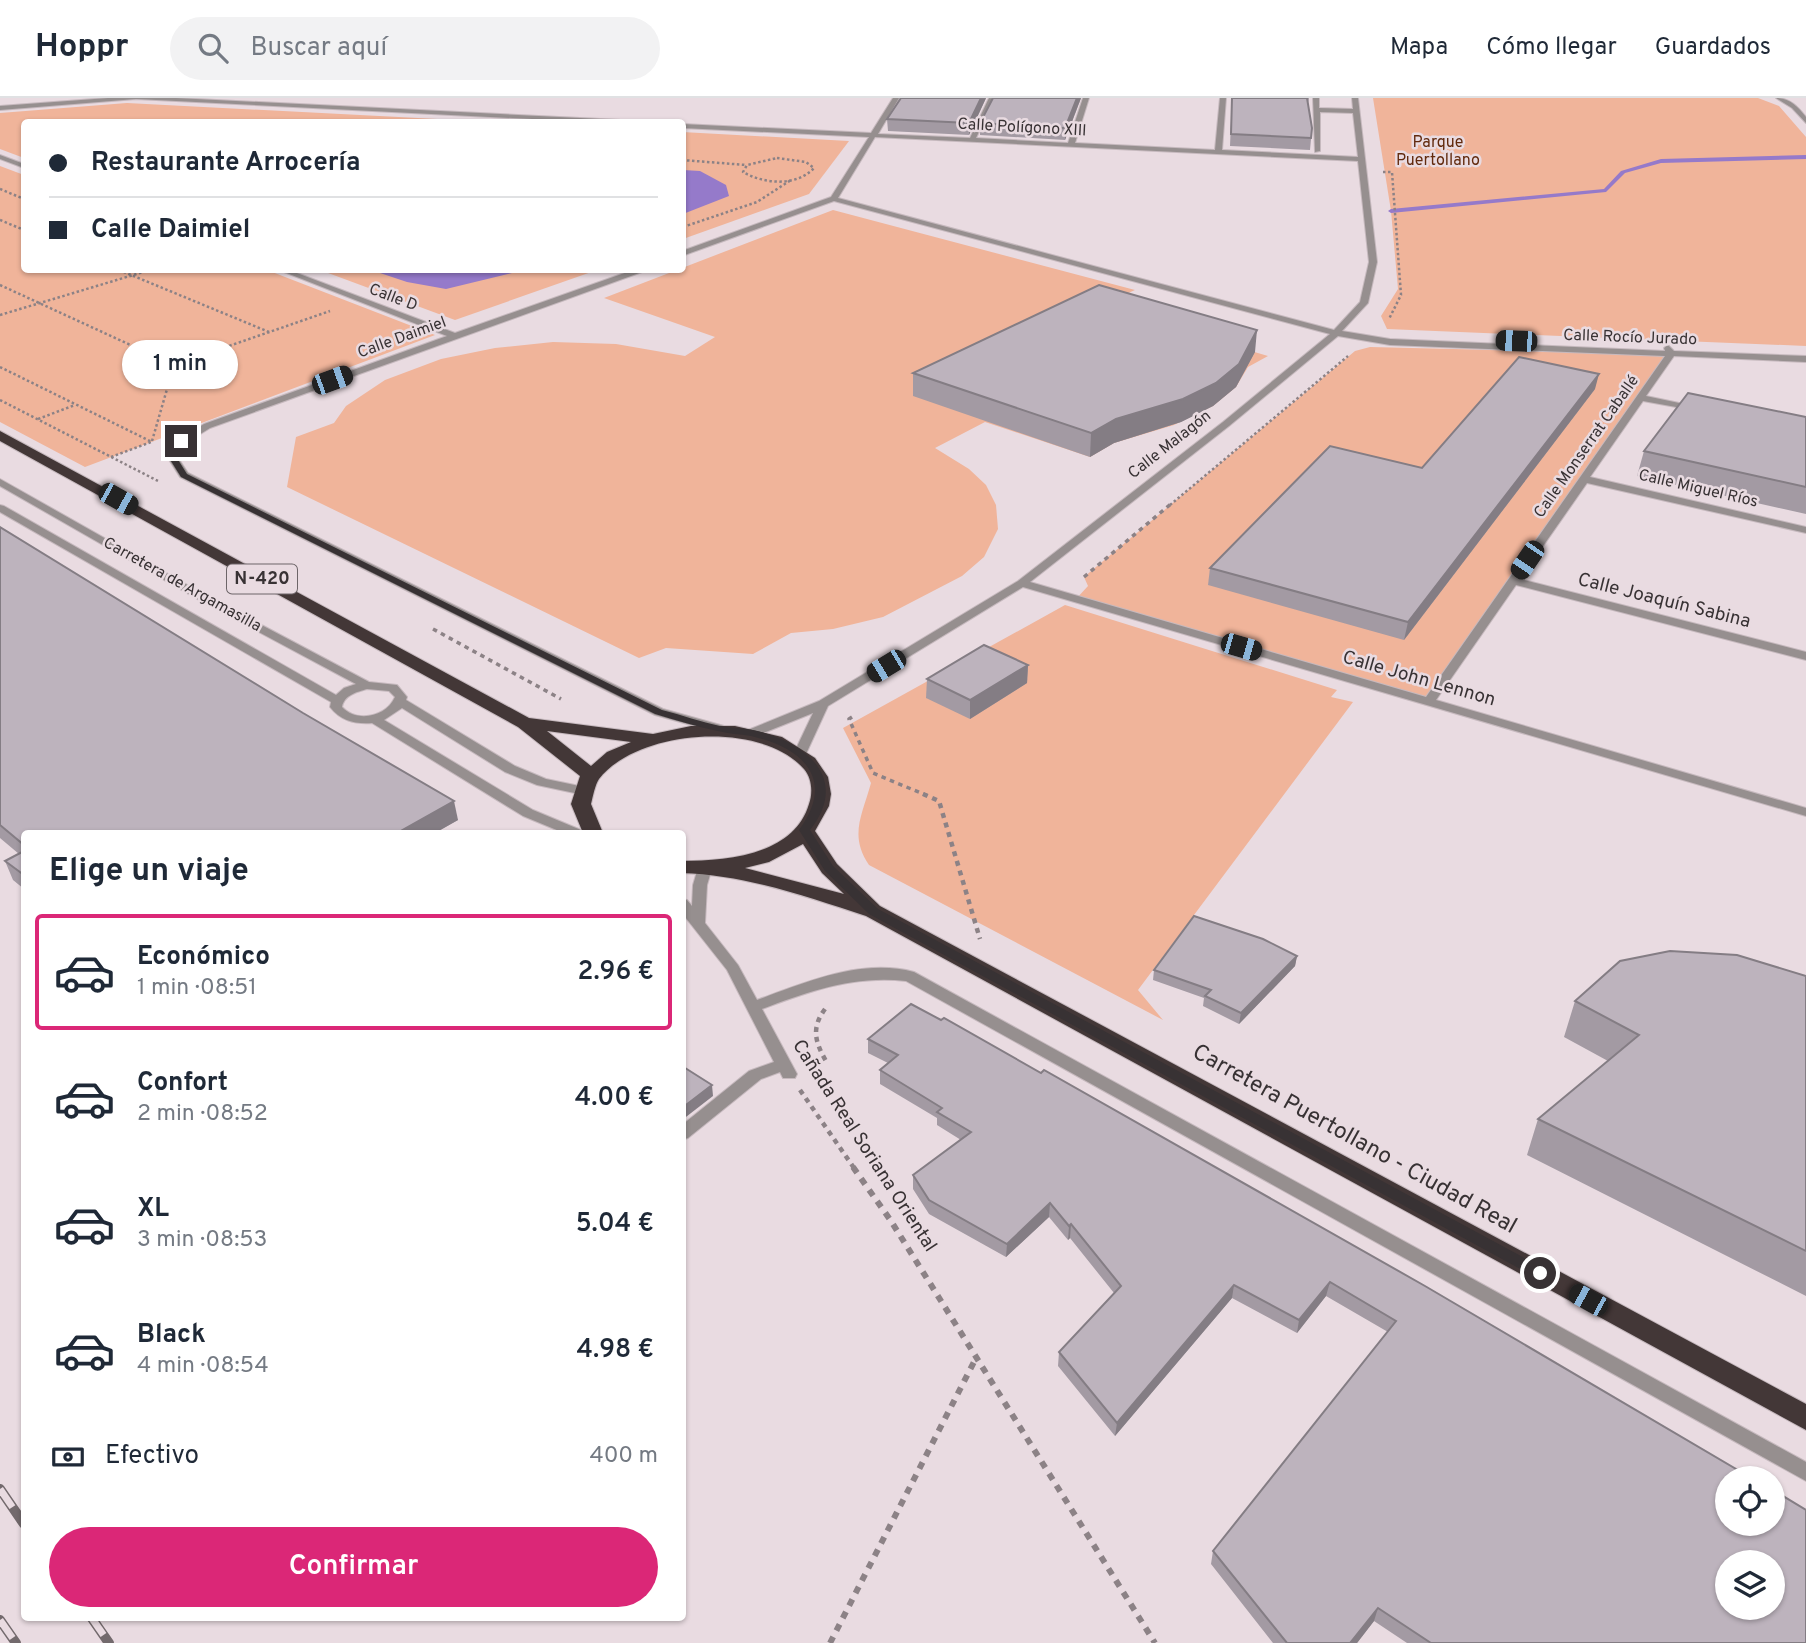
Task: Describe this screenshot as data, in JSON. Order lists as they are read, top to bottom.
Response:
{
  "streets": {
    "highway": ["N-420", "Carretera Puertollano - Ciudad Real"],
    "street": [
      "Calle Polígono XIII",
      "Calle D",
      "Calle Daimiel",
      "Calle Rocío Jurado",
      "Calle Malagón",
      "Calle Monserrat Caballé",
      "Calle Miguel Ríos",
      "Carretera de Argamasilla",
      "Calle Joaquín Sabina",
      "Calle John Lennon",
      "Cañada Real Soriana Oriental"
    ]
  },
  "crossings": [
    ["Calle Polígono XIII", "Calle Malagón"],
    ["Calle D", "Calle Daimiel"],
    ["Calle Daimiel", "N-420"],
    ["Calle Rocío Jurado", "Calle Malagón"],
    ["Calle Rocío Jurado", "Calle Monserrat Caballé"],
    ["Calle Malagón", "N-420"],
    ["Calle Malagón", "Calle John Lennon"],
    ["Calle Monserrat Caballé", "Calle Miguel Ríos"],
    ["Calle Monserrat Caballé", "Calle Joaquín Sabina"],
    ["Calle Monserrat Caballé", "Calle John Lennon"],
    ["N-420", "Carretera Puertollano - Ciudad Real"]
  ],
  "parks": ["Parque Puertollano"],
  "page": {
    "header": "Hoppr",
    "search": "Buscar aquí",
    "nav": ["Mapa", "Cómo llegar", "Guardados"],
    "banner": ["Restaurante Arrocería", "Calle Daimiel"],
    "bubble": "1 min",
    "heading": "Elige un viaje",
    "list": [
      {
        "name": "Económico",
        "note": "1 min · 08:51",
        "value": "2.96 €"
      },
      {
        "name": "Confort",
        "note": "2 min · 08:52",
        "value": "4.00 €"
      },
      {
        "name": "XL",
        "note": "3 min · 08:53",
        "value": "5.04 €"
      },
      {
        "name": "Black",
        "note": "4 min · 08:54",
        "value": "4.98 €"
      }
    ],
    "pay": ["Efectivo", "400 m"],
    "buttons": "Confirmar"
  }
}
